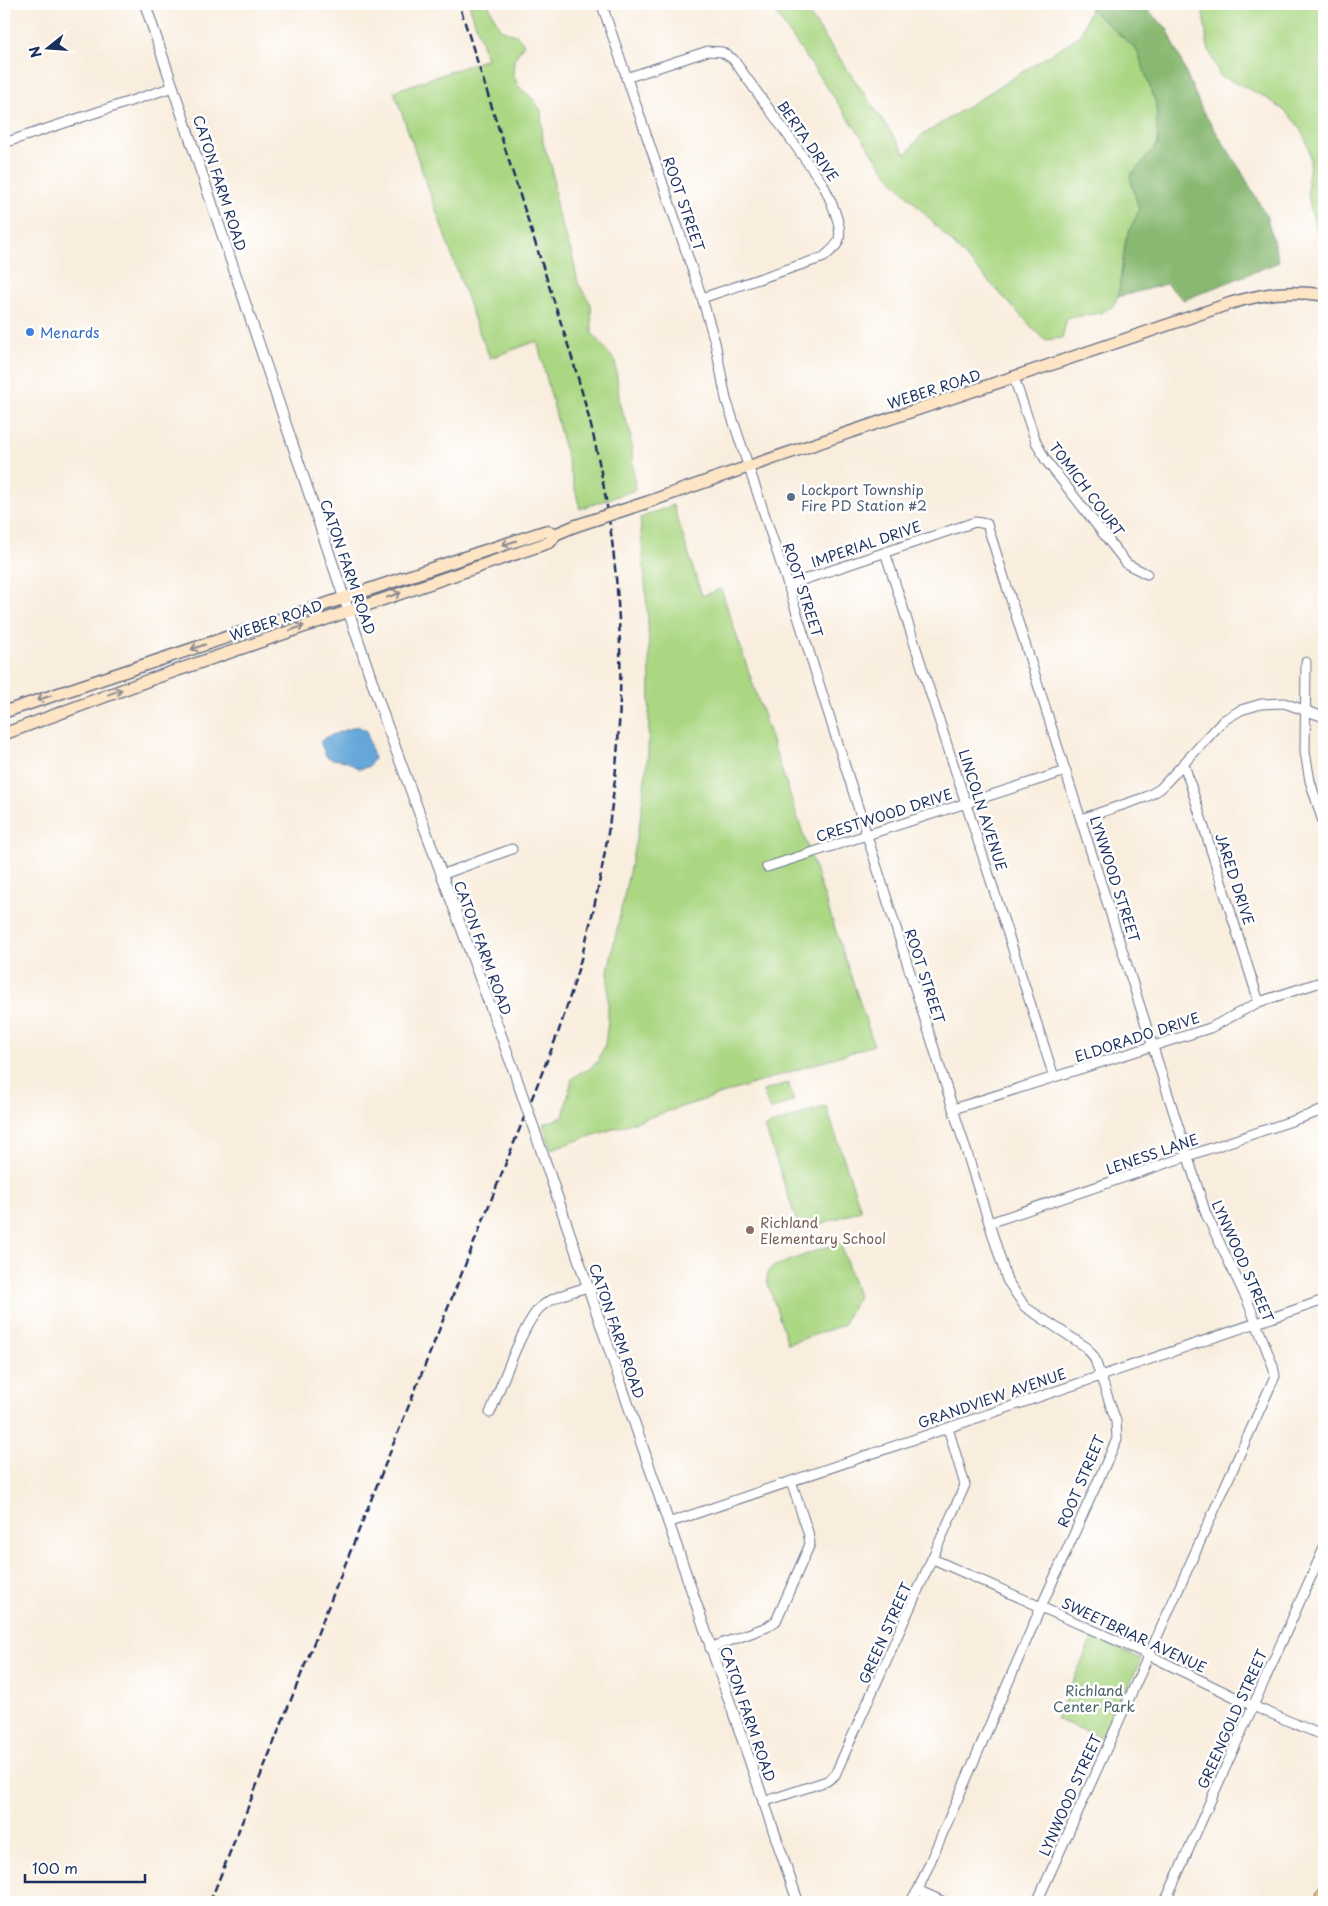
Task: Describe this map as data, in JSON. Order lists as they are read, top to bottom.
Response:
{
  "streets": {
    "main road": ["WEBER ROAD"],
    "street": [
      "BERTA DRIVE",
      "CATON FARM ROAD",
      "ROOT STREET",
      "TOMICH COURT",
      "IMPERIAL DRIVE",
      "LINCOLN AVENUE",
      "CRESTWOOD DRIVE",
      "LYNWOOD STREET",
      "JARED DRIVE",
      "ELDORADO DRIVE",
      "LENESS LANE",
      "GRANDVIEW AVENUE",
      "GREEN STREET",
      "SWEETBRIAR AVENUE",
      "GREENGOLD STREET"
    ]
  },
  "crossings": [
    ["BERTA DRIVE", "ROOT STREET"],
    ["CATON FARM ROAD", "WEBER ROAD"],
    ["CATON FARM ROAD", "GRANDVIEW AVENUE"],
    ["CATON FARM ROAD", "GREEN STREET"],
    ["ROOT STREET", "WEBER ROAD"],
    ["ROOT STREET", "IMPERIAL DRIVE"],
    ["ROOT STREET", "CRESTWOOD DRIVE"],
    ["ROOT STREET", "ELDORADO DRIVE"],
    ["ROOT STREET", "LENESS LANE"],
    ["ROOT STREET", "GRANDVIEW AVENUE"],
    ["ROOT STREET", "SWEETBRIAR AVENUE"],
    ["WEBER ROAD", "TOMICH COURT"],
    ["IMPERIAL DRIVE", "LINCOLN AVENUE"],
    ["IMPERIAL DRIVE", "LYNWOOD STREET"],
    ["LINCOLN AVENUE", "CRESTWOOD DRIVE"],
    ["LINCOLN AVENUE", "ELDORADO DRIVE"],
    ["CRESTWOOD DRIVE", "LYNWOOD STREET"],
    ["LYNWOOD STREET", "ELDORADO DRIVE"],
    ["LYNWOOD STREET", "LENESS LANE"],
    ["LYNWOOD STREET", "GRANDVIEW AVENUE"],
    ["LYNWOOD STREET", "SWEETBRIAR AVENUE"],
    ["JARED DRIVE", "ELDORADO DRIVE"],
    ["GRANDVIEW AVENUE", "GREEN STREET"],
    ["GREEN STREET", "SWEETBRIAR AVENUE"],
    ["SWEETBRIAR AVENUE", "GREENGOLD STREET"]
  ],
  "parks": ["Richland Center Park"],
  "places": ["Menards", "Lockport Township Fire PD Station #2", "Richland Elementary School"],
  "scale_bar": "100 m",
  "north": "left"
}
